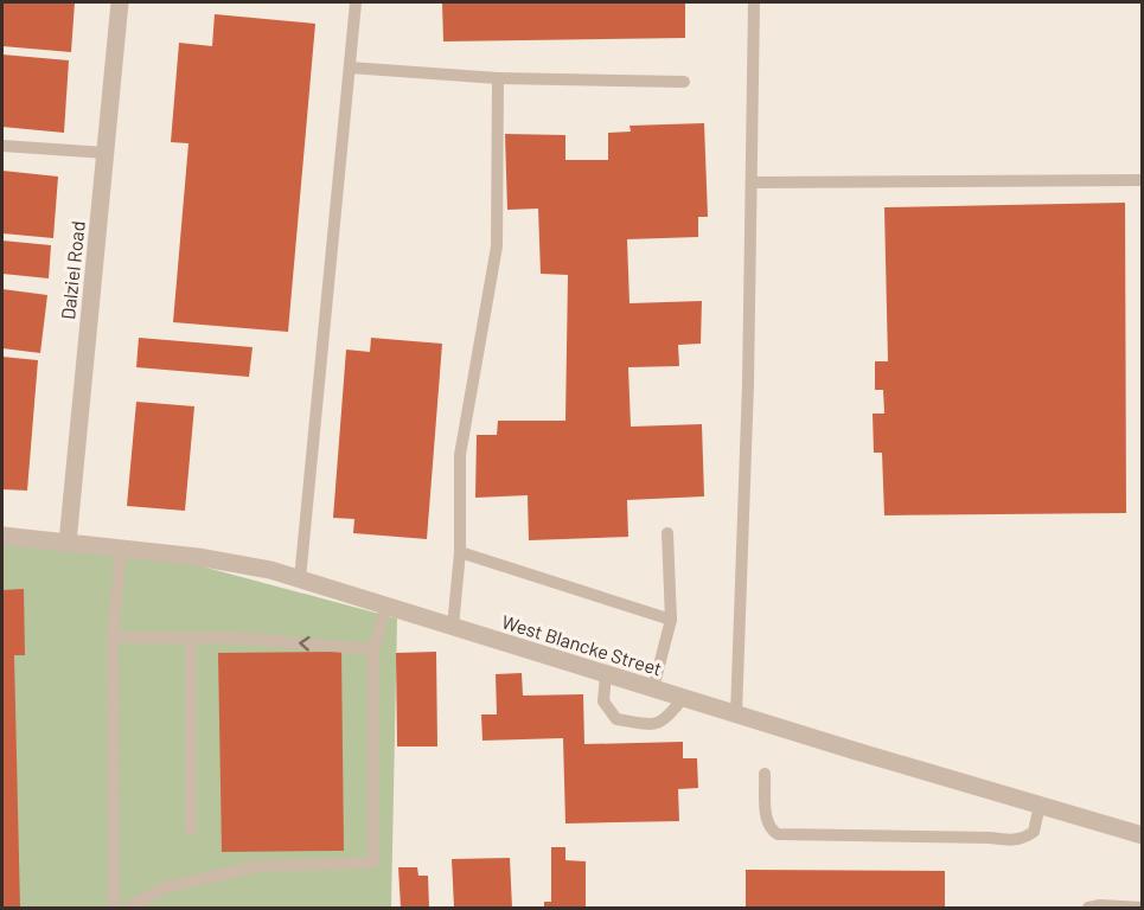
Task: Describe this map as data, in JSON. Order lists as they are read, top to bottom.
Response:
{
  "streets": {
    "street": ["Dalziel Road", "West Blancke Street"]
  },
  "crossings": [
    ["Dalziel Road", "West Blancke Street"]
  ]
}
